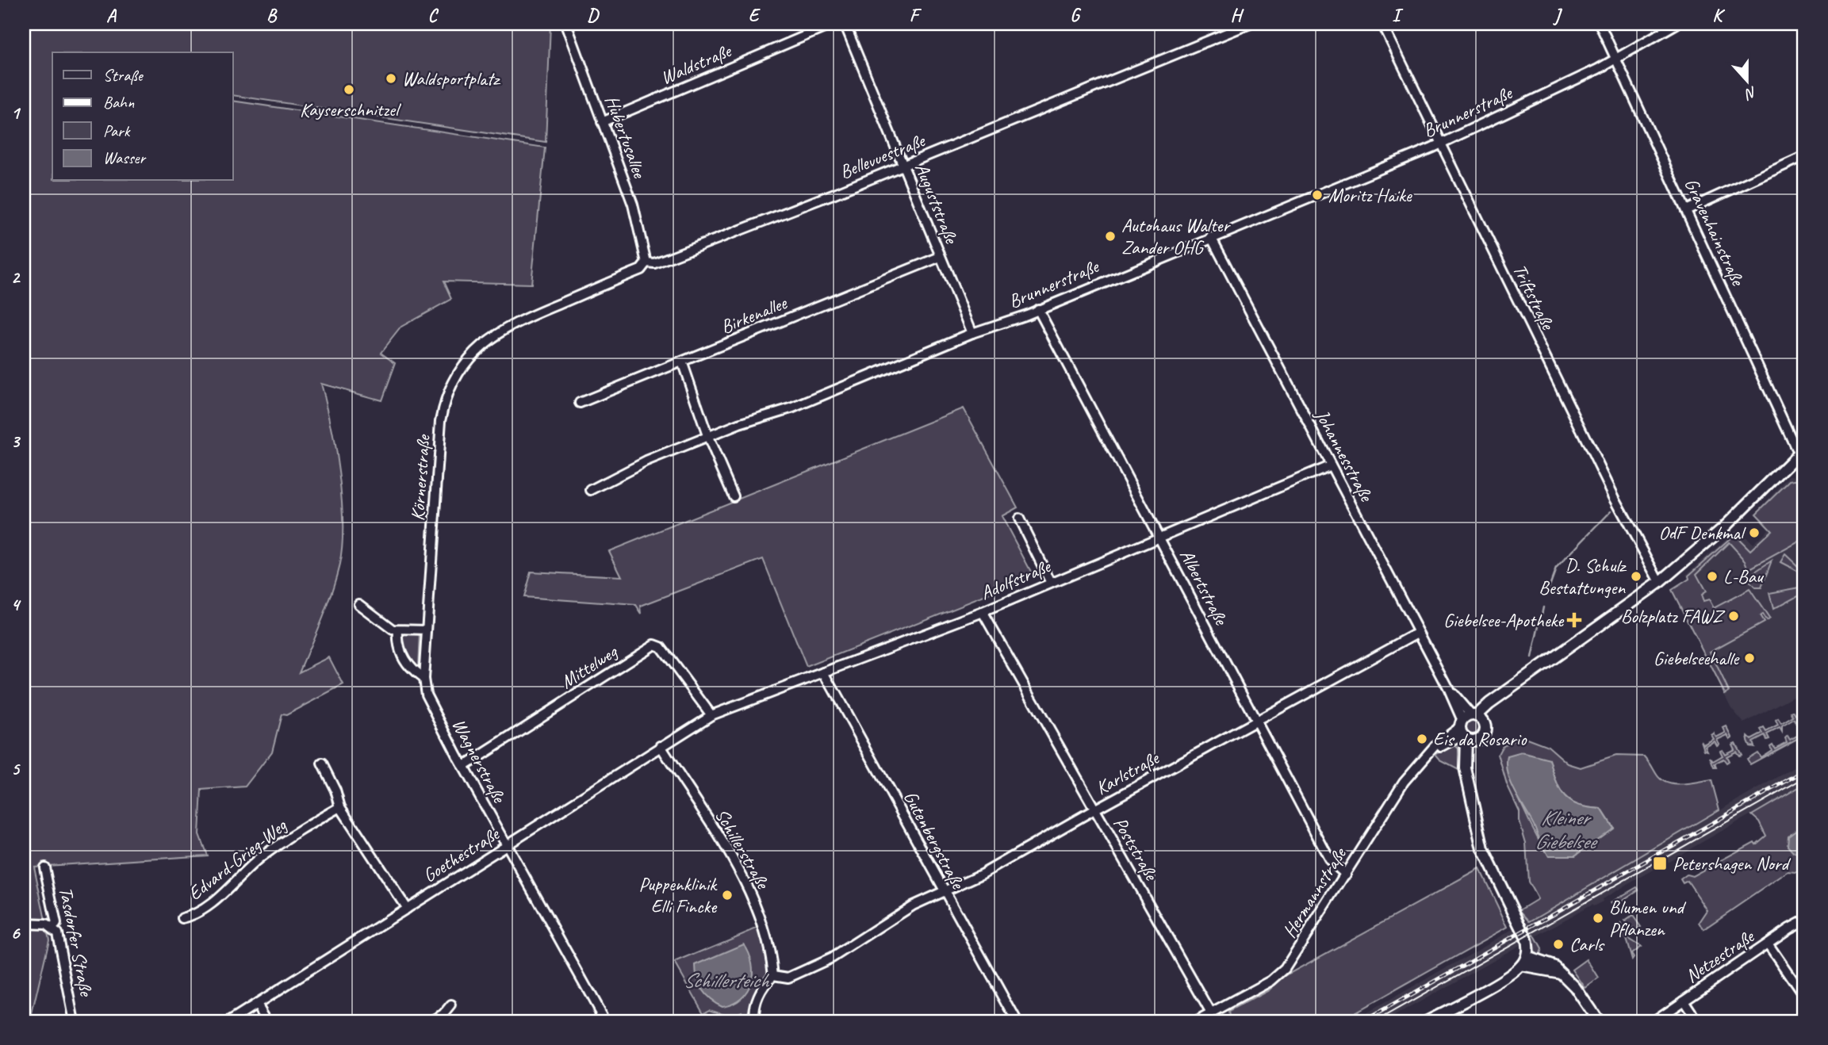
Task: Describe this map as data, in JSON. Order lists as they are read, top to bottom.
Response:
{
  "streets": {
    "street": [
      "Waldstraße",
      "Brunnerstraße",
      "Hubertusallee",
      "Bellevuestraße",
      "Auguststraße",
      "Gravenhainstraße",
      "Triftstraße",
      "Birkenallee",
      "Johannesstraße",
      "Körnerstraße",
      "Adolfstraße",
      "Albertstraße",
      "Mittelweg",
      "Wagnerstraße",
      "Karlstraße",
      "Gutenbergstraße",
      "Schillerstraße",
      "Poststraße",
      "Goethestraße",
      "Edvard-Grieg-Weg",
      "Hermannstraße",
      "Tasdorfer Straße",
      "Netzestraße"
    ]
  },
  "crossings": [
    ["Waldstraße", "Hubertusallee"],
    ["Brunnerstraße", "Auguststraße"],
    ["Brunnerstraße", "Gravenhainstraße"],
    ["Brunnerstraße", "Triftstraße"],
    ["Brunnerstraße", "Johannesstraße"],
    ["Brunnerstraße", "Albertstraße"],
    ["Hubertusallee", "Bellevuestraße"],
    ["Bellevuestraße", "Auguststraße"],
    ["Bellevuestraße", "Körnerstraße"],
    ["Auguststraße", "Birkenallee"],
    ["Johannesstraße", "Adolfstraße"],
    ["Johannesstraße", "Karlstraße"],
    ["Johannesstraße", "Hermannstraße"],
    ["Körnerstraße", "Wagnerstraße"],
    ["Adolfstraße", "Albertstraße"],
    ["Adolfstraße", "Mittelweg"],
    ["Adolfstraße", "Gutenbergstraße"],
    ["Adolfstraße", "Poststraße"],
    ["Adolfstraße", "Goethestraße"],
    ["Albertstraße", "Karlstraße"],
    ["Albertstraße", "Hermannstraße"],
    ["Mittelweg", "Wagnerstraße"],
    ["Mittelweg", "Goethestraße"],
    ["Wagnerstraße", "Goethestraße"],
    ["Karlstraße", "Gutenbergstraße"],
    ["Karlstraße", "Schillerstraße"],
    ["Karlstraße", "Poststraße"],
    ["Schillerstraße", "Goethestraße"],
    ["Poststraße", "Hermannstraße"]
  ],
  "water": ["Kleiner Giebelsee", "Schillerteich"],
  "places": {
    "other": [
      "Waldsportplatz",
      "Kayserschnitzel",
      "Moritz Haike",
      "Autohaus Walter Zander OHG",
      "OdF Denkmal",
      "D. Schulz Bestattungen",
      "L-Bau",
      "Bolzplatz FAWZ",
      "Giebelseehalle",
      "Eis da Rosario",
      "Puppenklinik Elli Fincke",
      "Blumen und Pflanzen",
      "Carls"
    ],
    "health": ["Giebelsee-Apotheke"],
    "transit": ["Petershagen Nord"]
  },
  "legend": [
    "Straße",
    "Bahn",
    "Park",
    "Wasser"
  ],
  "north": "bottom",
  "grid": {
    "columns": [
      "A",
      "B",
      "C",
      "D",
      "E",
      "F",
      "G",
      "H",
      "I",
      "J",
      "K"
    ],
    "rows": [
      "1",
      "2",
      "3",
      "4",
      "5",
      "6"
    ]
  }
}
